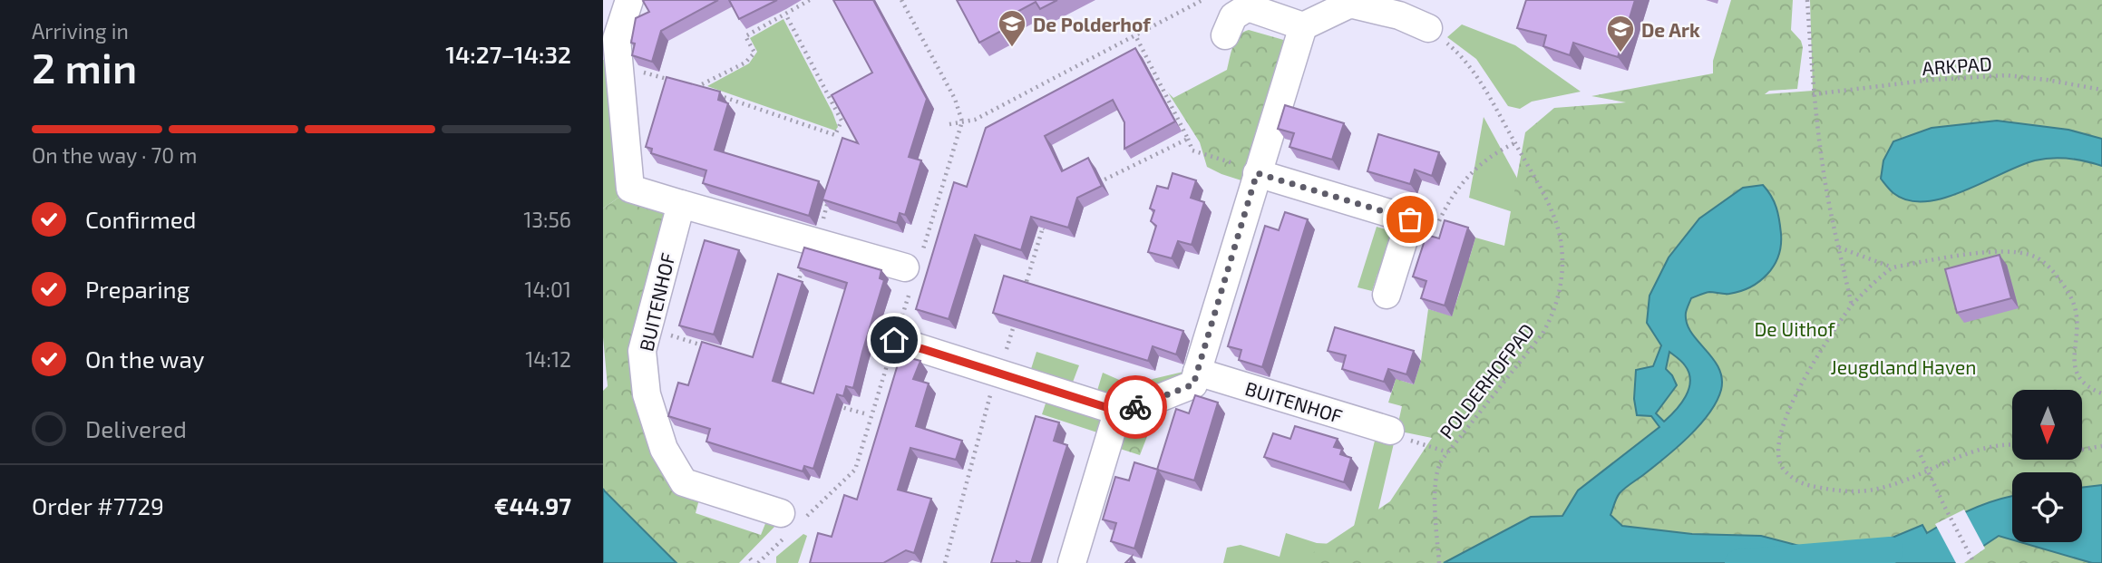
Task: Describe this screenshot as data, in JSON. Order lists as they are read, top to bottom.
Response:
{
  "streets": {
    "street": ["BUITENHOF"],
    "path": ["ARKPAD", "POLDERHOFPAD"]
  },
  "parks": ["De Uithof", "Jeugdland Haven"],
  "places": {
    "school or university": ["De Polderhof", "De Ark"]
  },
  "north": "bottom",
  "page": {
    "heading": ["2 min", "Arriving in", "14:27–14:32"],
    "panel": ["Order #7729", "€44.97"],
    "bar": "On the way · 70 m",
    "list": [
      ["Confirmed", "13:56"],
      ["Preparing", "14:01"],
      ["On the way", "14:12"],
      "Delivered"
    ]
  }
}
